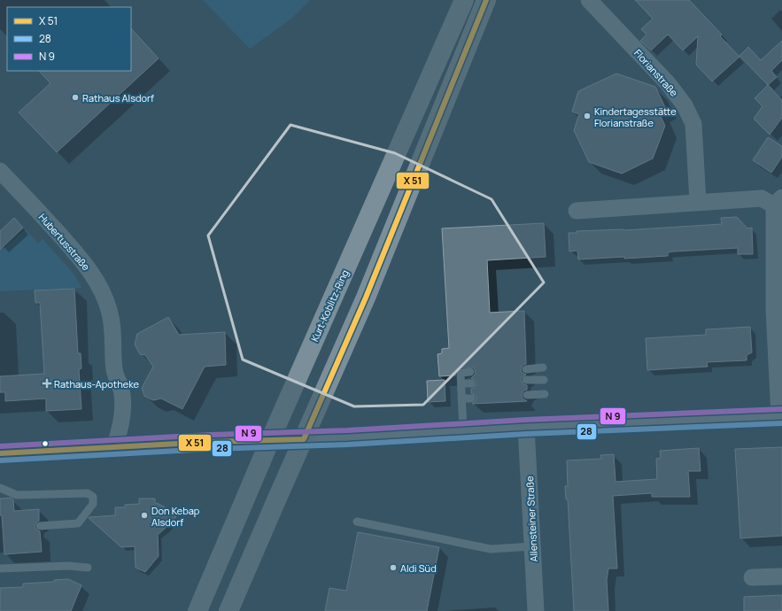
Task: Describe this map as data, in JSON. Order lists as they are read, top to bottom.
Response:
{
  "streets": {
    "main road": ["Kurt-Koblitz-Ring"],
    "street": ["Florianstraße", "Hubertusstraße", "Allensteiner Straße"]
  },
  "places": {
    "other": [
      "Rathaus Alsdorf",
      "Kindertagesstätte Florianstraße",
      "Don Kebap Alsdorf",
      "Aldi Süd"
    ],
    "health": ["Rathaus-Apotheke"]
  },
  "lines": ["transit line 28"],
  "legend": ["X 51", "28", "N 9"]
}
